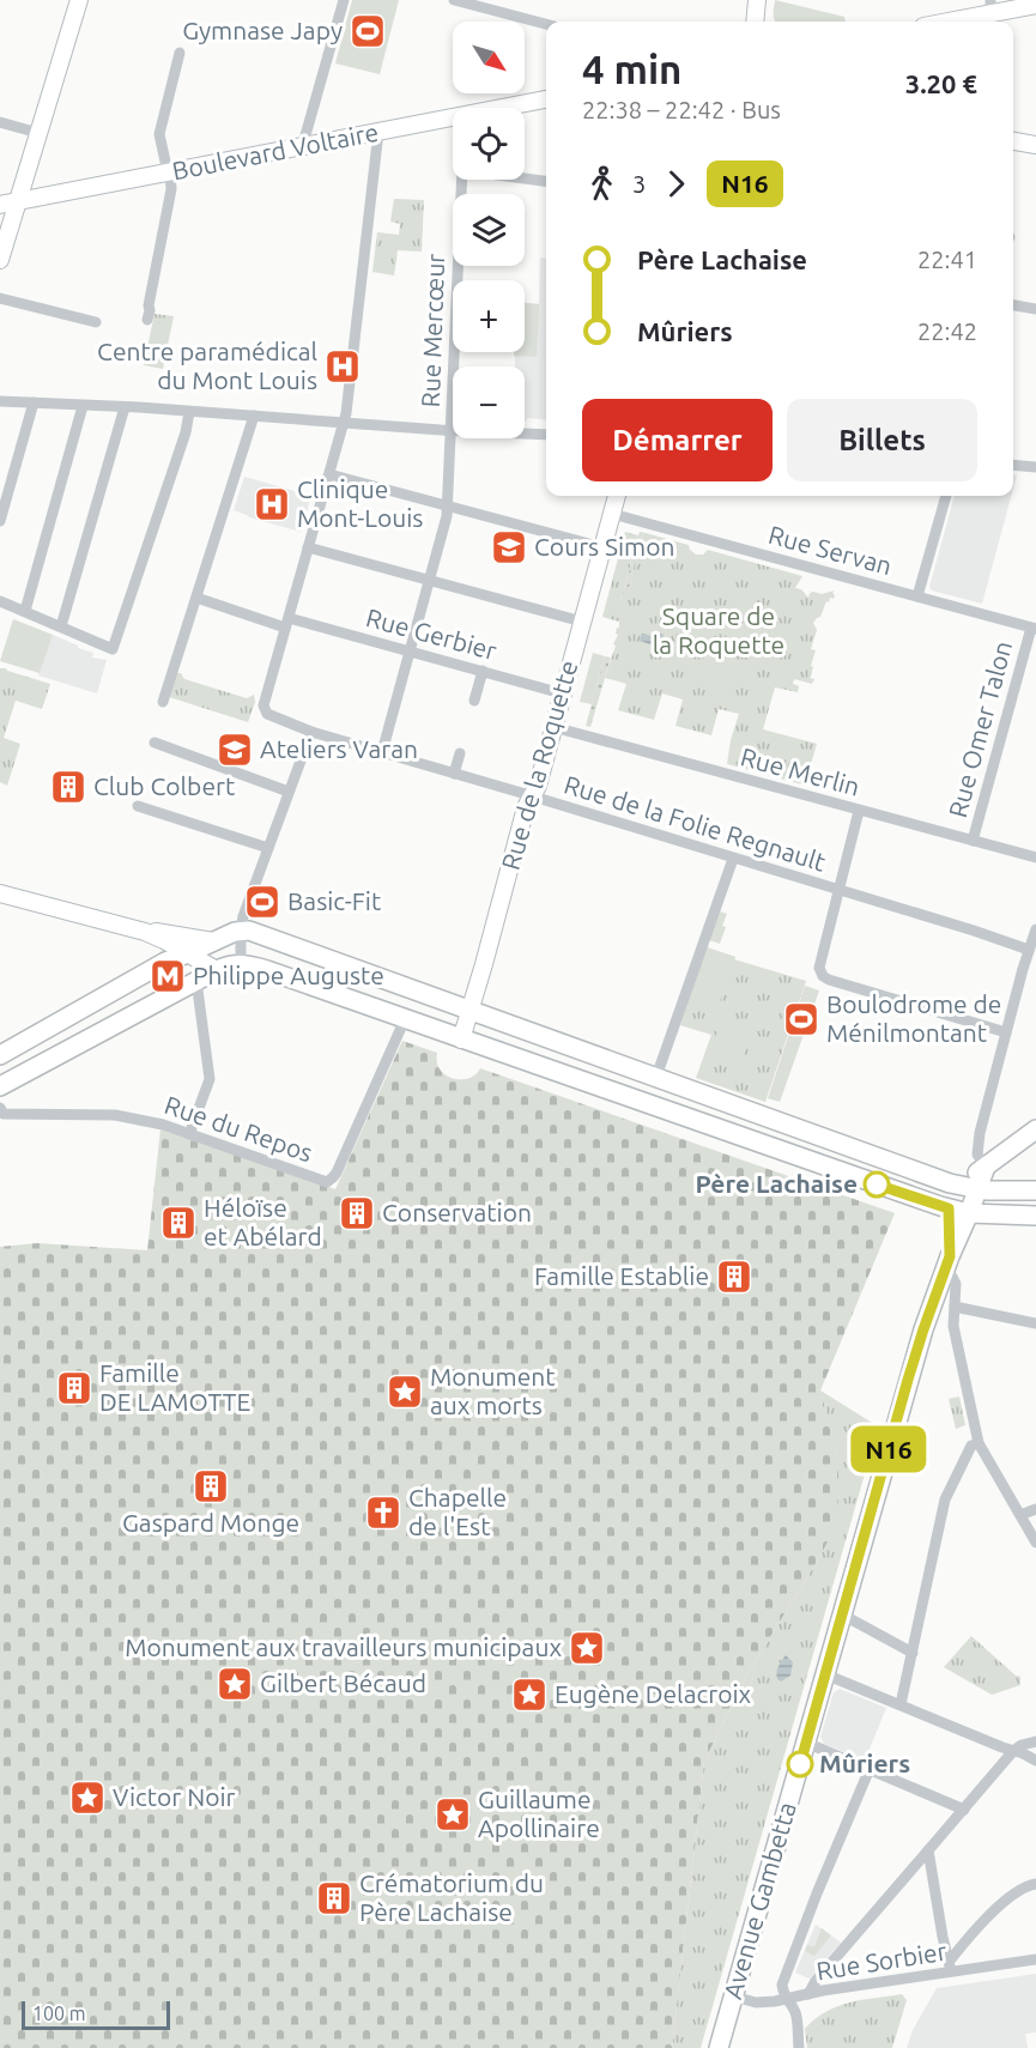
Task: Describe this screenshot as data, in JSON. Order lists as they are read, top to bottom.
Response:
{
  "streets": {
    "main road": ["Boulevard Voltaire", "Rue de la Roquette", "Avenue Gambetta"],
    "street": [
      "Rue Mercœur",
      "Rue Servan",
      "Rue Gerbier",
      "Rue Omer Talon",
      "Rue Merlin",
      "Rue de la Folie Regnault",
      "Rue du Repos",
      "Rue Sorbier"
    ]
  },
  "crossings": [
    ["Boulevard Voltaire", "Rue de la Folie Regnault"],
    ["Rue Mercœur", "Rue Gerbier"],
    ["Rue Mercœur", "Rue de la Folie Regnault"],
    ["Rue Servan", "Rue Omer Talon"],
    ["Rue Servan", "Rue de la Roquette"],
    ["Rue Gerbier", "Rue de la Roquette"],
    ["Rue Gerbier", "Rue de la Folie Regnault"],
    ["Rue Omer Talon", "Rue Merlin"],
    ["Rue de la Roquette", "Rue Merlin"],
    ["Rue de la Roquette", "Rue de la Folie Regnault"],
    ["Avenue Gambetta", "Rue Sorbier"]
  ],
  "parks": ["Square de la Roquette"],
  "places": {
    "sports": ["Gymnase Japy", "Basic-Fit", "Boulodrome de Ménilmontant"],
    "hospital": ["Centre paramédical du Mont Louis", "Clinique Mont-Louis"],
    "school or university": ["Cours Simon", "Ateliers Varan"],
    "building": [
      "Club Colbert",
      "Conservation",
      "Héloïse et Abélard",
      "Famille Establie",
      "Famille DE LAMOTTE",
      "Gaspard Monge",
      "Crématorium du Père Lachaise"
    ],
    "metro station": ["Philippe Auguste"],
    "other": ["Père Lachaise", "Mûriers"],
    "place": [
      "Monument aux morts",
      "Monument aux travailleurs municipaux",
      "Gilbert Bécaud",
      "Eugène Delacroix",
      "Victor Noir",
      "Guillaume Apollinaire"
    ],
    "church": ["Chapelle de l'Est"]
  },
  "lines": ["bus line N16"],
  "scale_bar": "100 m",
  "north": "bottom right",
  "page": {
    "on_map": "N16",
    "map_buttons": ["+", "−"],
    "heading": ["4 min", "22:38 – 22:42 · Bus", "3.20 €"],
    "legs": ["3", "N16"],
    "list": [
      {
        "name": "Père Lachaise",
        "value": "22:41"
      },
      {
        "name": "Mûriers",
        "value": "22:42"
      }
    ],
    "buttons": ["Démarrer", "Billets"],
    "scale": "100 m"
  }
}
